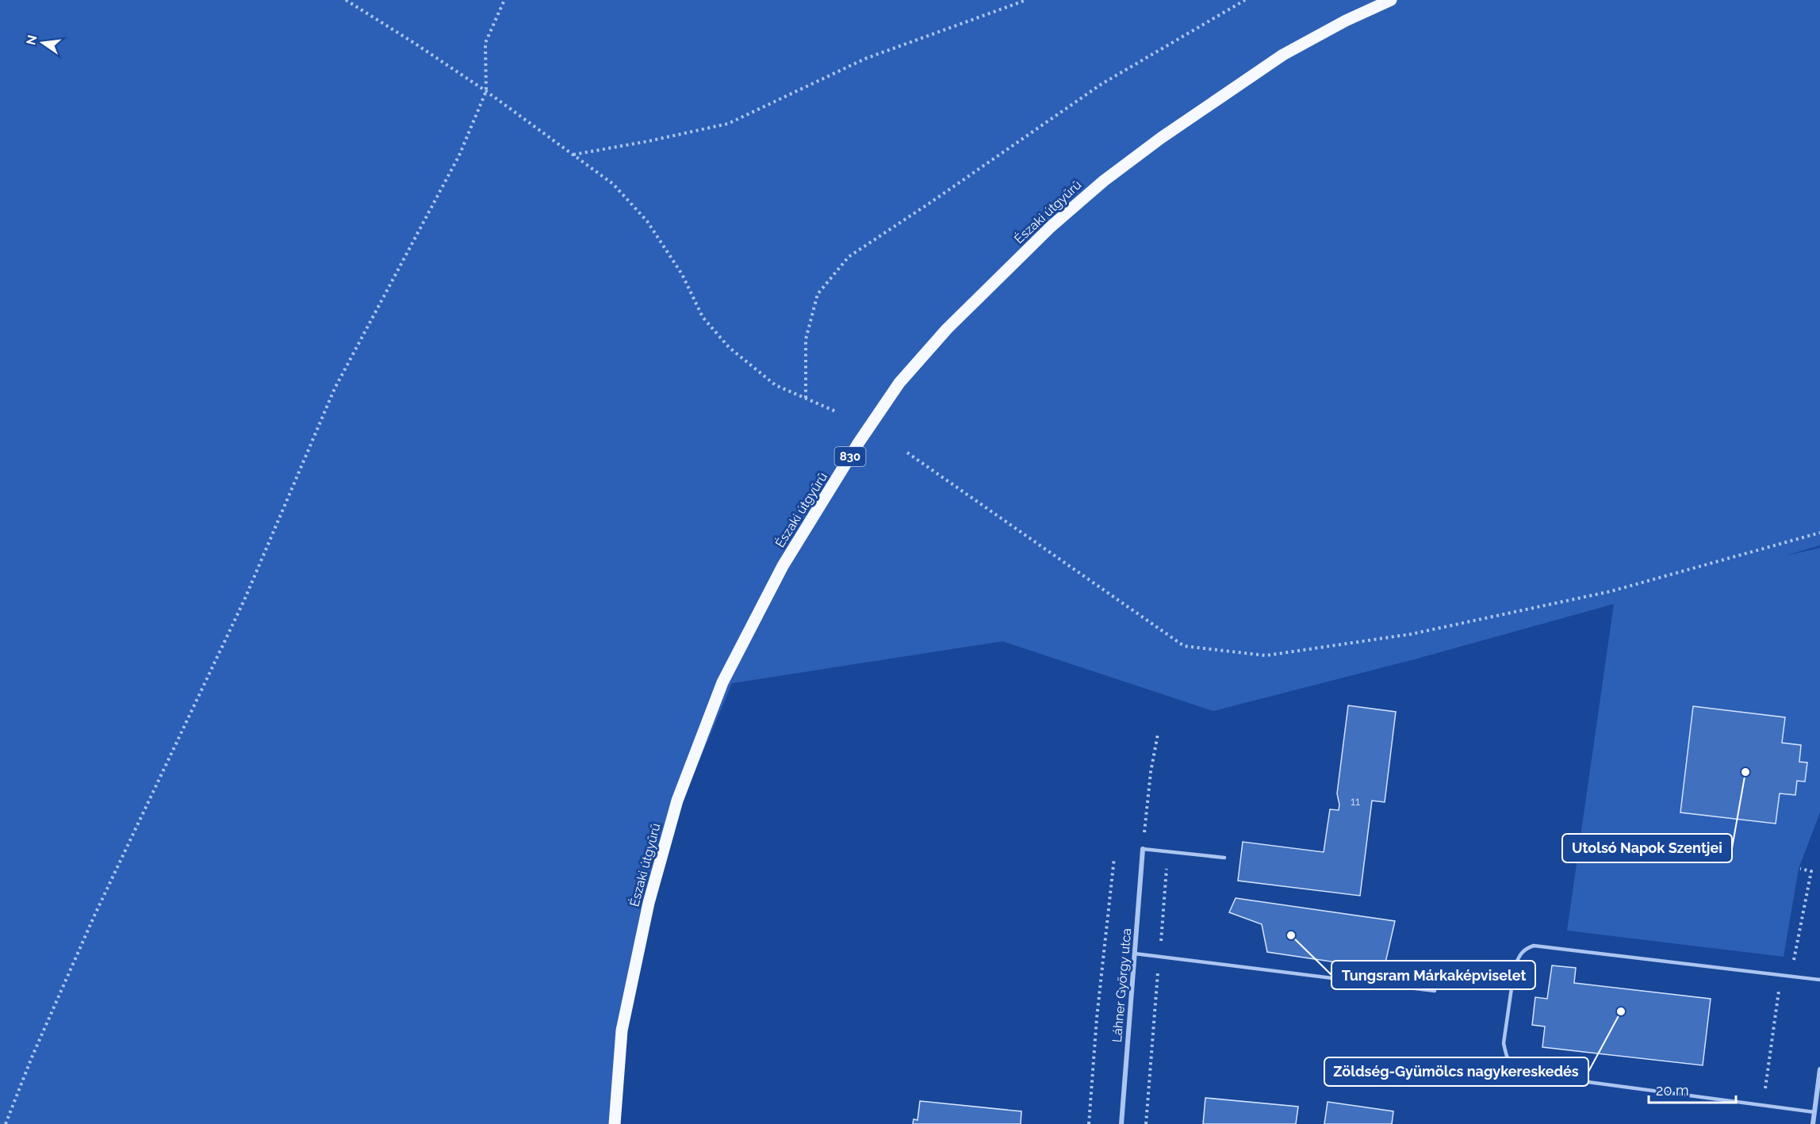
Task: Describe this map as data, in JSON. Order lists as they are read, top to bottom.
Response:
{
  "streets": {
    "main road": ["Északi útgyűrű", "830"],
    "street": ["Láhner György utca"]
  },
  "places": ["Utolsó Napok Szentjei", "Tungsram Márkaképviselet", "Zöldség-Gyümölcs nagykereskedés"],
  "house_numbers": ["11"],
  "scale_bar": "20 m",
  "north": "left"
}
